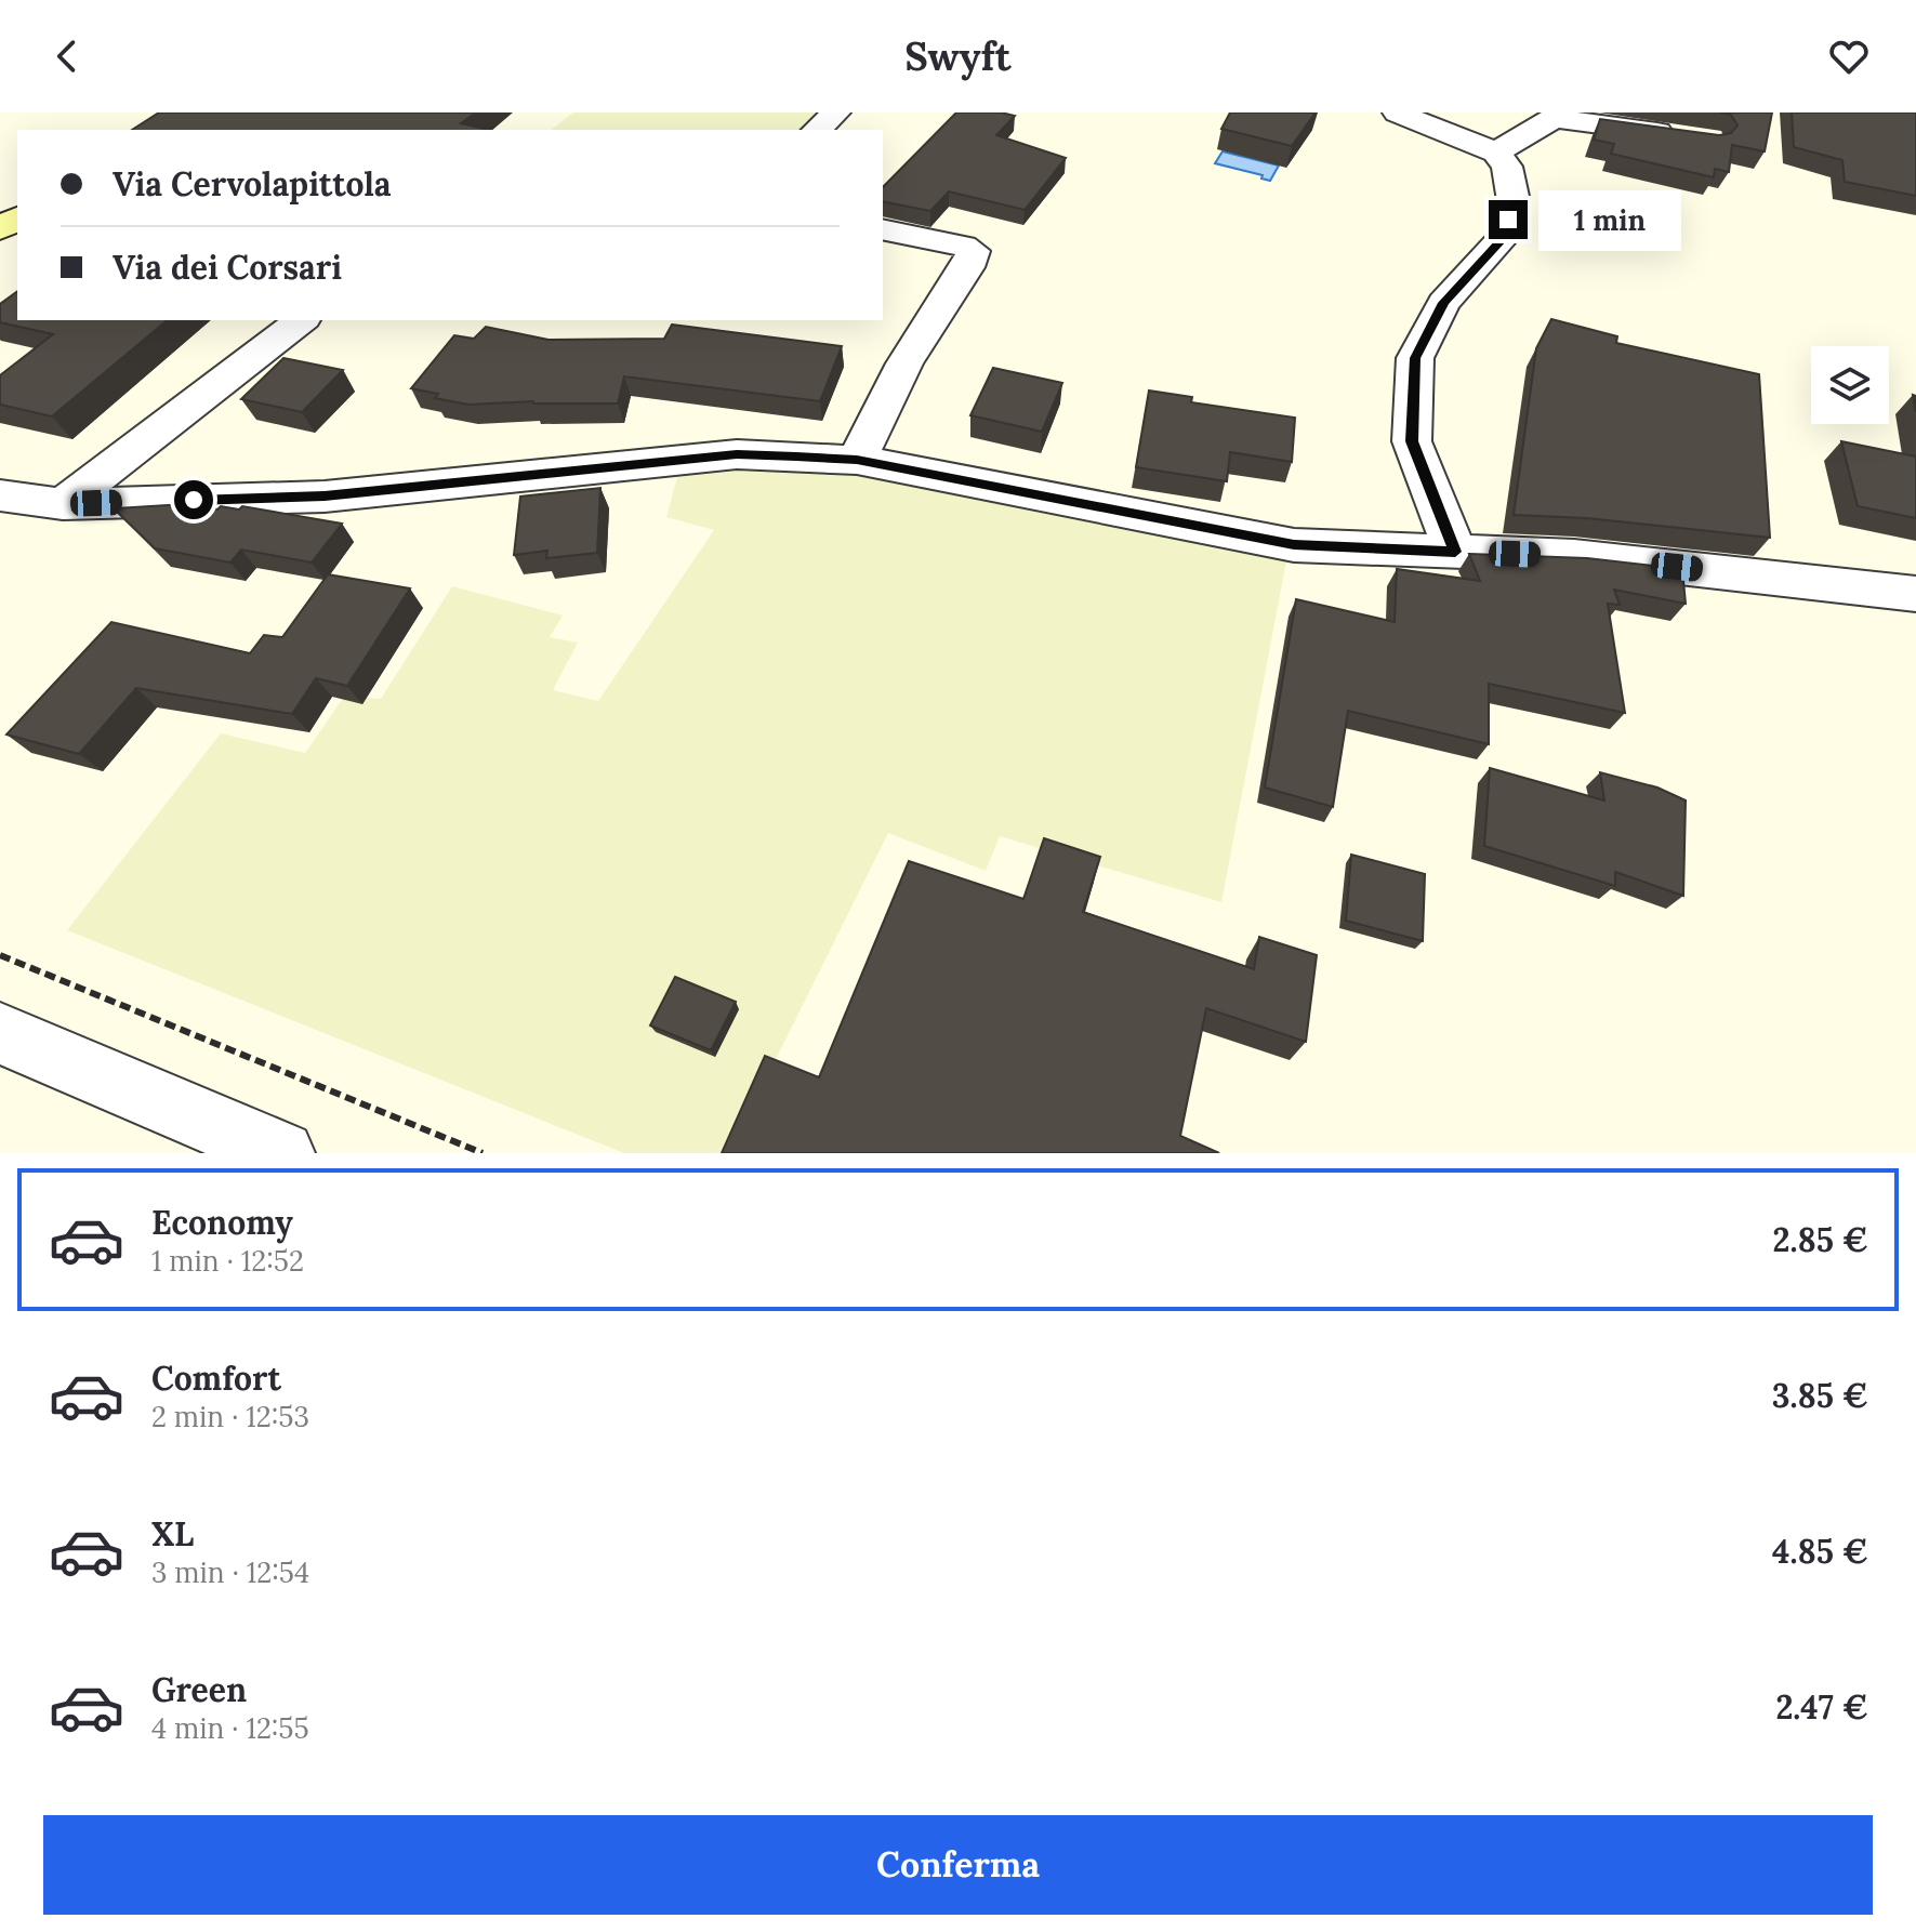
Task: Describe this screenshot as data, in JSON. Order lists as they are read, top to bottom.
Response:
{
  "page": {
    "header": "Swyft",
    "banner": ["Via Cervolapittola", "Via dei Corsari"],
    "bubble": "1 min",
    "list": [
      {
        "name": "Economy",
        "note": "1 min · 12:52",
        "value": "2.85 €"
      },
      {
        "name": "Comfort",
        "note": "2 min · 12:53",
        "value": "3.85 €"
      },
      {
        "name": "XL",
        "note": "3 min · 12:54",
        "value": "4.85 €"
      },
      {
        "name": "Green",
        "note": "4 min · 12:55",
        "value": "2.47 €"
      }
    ],
    "buttons": "Conferma"
  }
}
